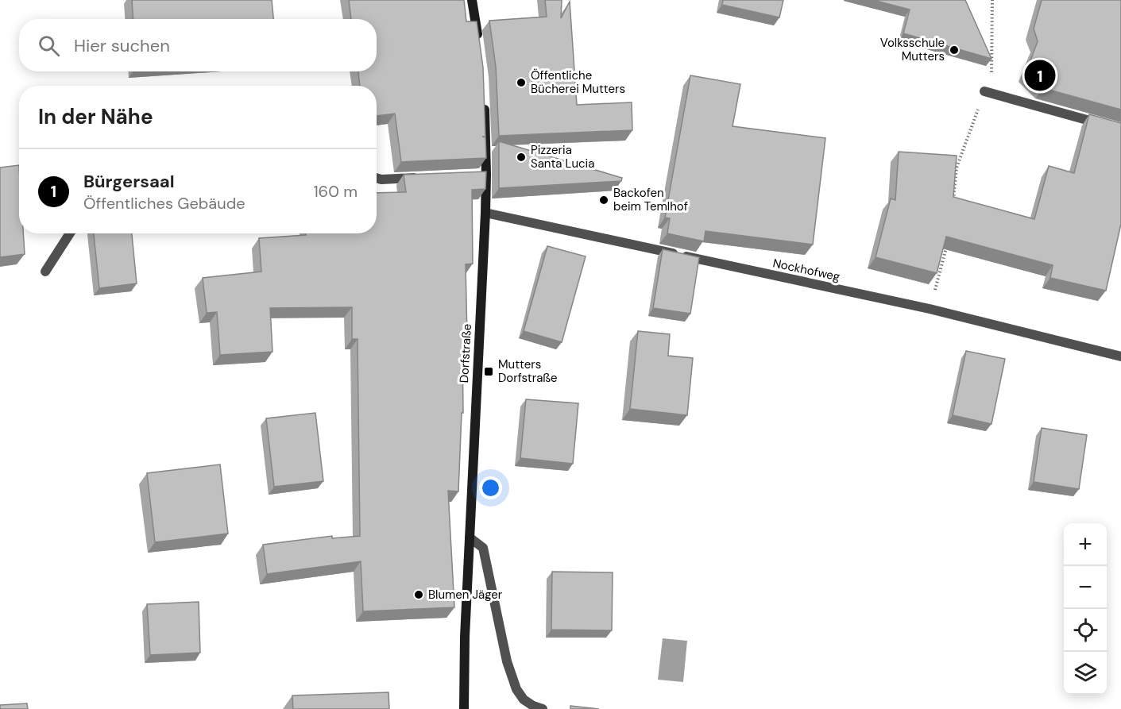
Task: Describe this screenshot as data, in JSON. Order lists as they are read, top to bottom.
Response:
{
  "streets": {
    "main road": ["Dorfstraße"],
    "street": ["Nockhofweg"]
  },
  "crossings": [
    ["Nockhofweg", "Dorfstraße"]
  ],
  "places": {
    "other": [
      "Volksschule Mutters",
      "Öffentliche Bücherei Mutters",
      "Pizzeria Santa Lucia",
      "Backofen beim Temlhof",
      "Blumen Jäger"
    ],
    "transit": ["Mutters Dorfstraße"]
  },
  "page": {
    "search": "Hier suchen",
    "pins": "1",
    "heading": "In der Nähe",
    "list": [
      {
        "mark": "1",
        "name": "Bürgersaal",
        "note": "Öffentliches Gebäude",
        "value": "160 m"
      }
    ],
    "map_buttons": ["+", "−"]
  }
}
